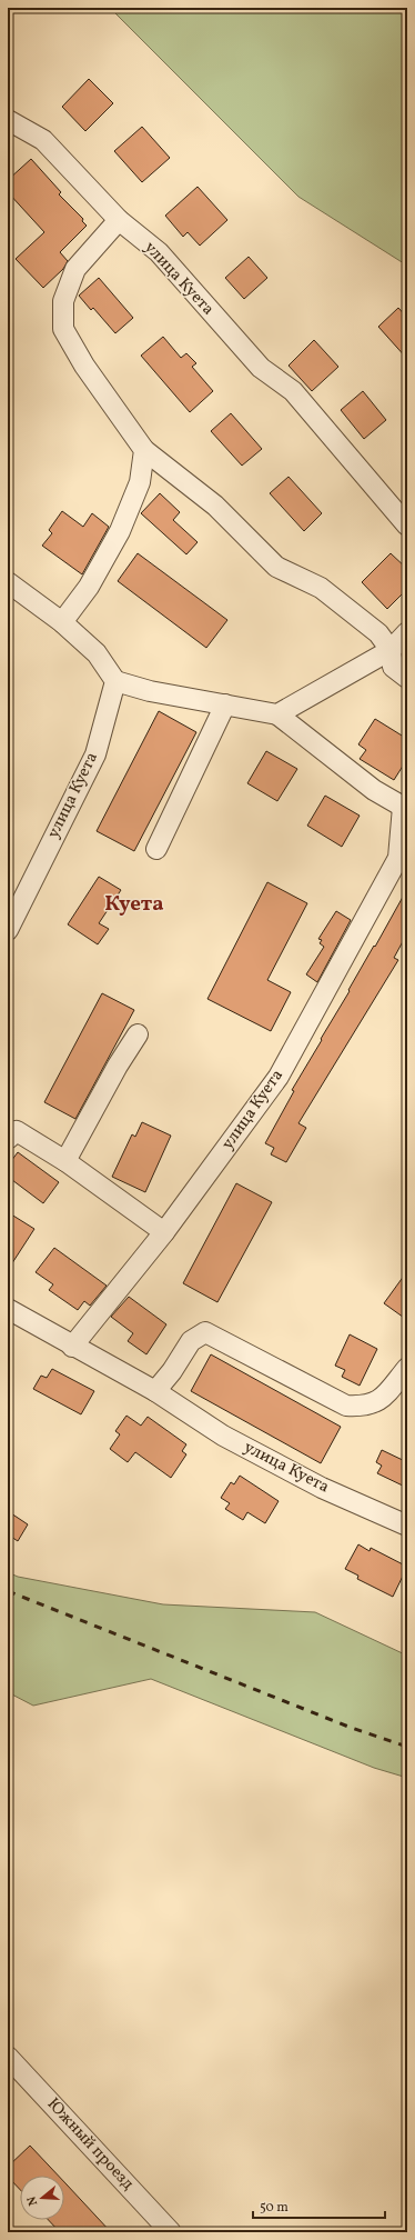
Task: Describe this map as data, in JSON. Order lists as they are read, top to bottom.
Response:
{
  "streets": {
    "street": ["улица Куета", "Южный проезд"]
  },
  "districts": ["Куета"],
  "scale_bar": "50 m",
  "north": "left"
}
